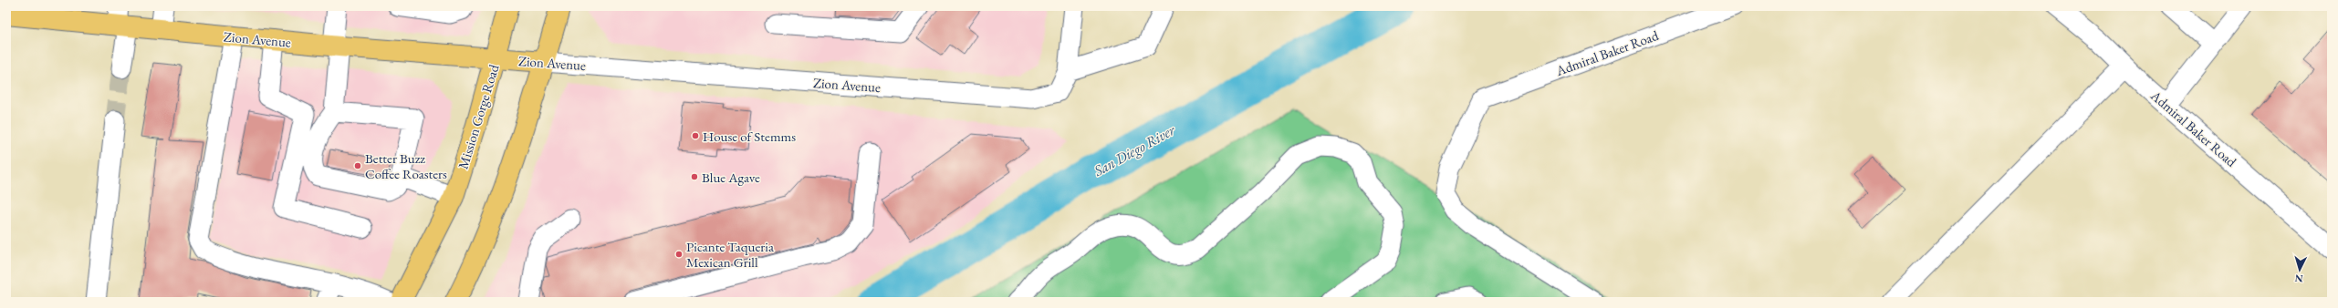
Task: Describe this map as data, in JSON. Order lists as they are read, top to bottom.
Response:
{
  "streets": {
    "main road": ["Zion Avenue", "Mission Gorge Road"],
    "street": ["Admiral Baker Road"]
  },
  "crossings": [
    ["Zion Avenue", "Mission Gorge Road"]
  ],
  "water": ["San Diego River"],
  "places": [
    "House of Stemms",
    "Better Buzz Coffee Roasters",
    "Blue Agave",
    "Picante Taqueria Mexican Grill"
  ],
  "north": "bottom"
}
